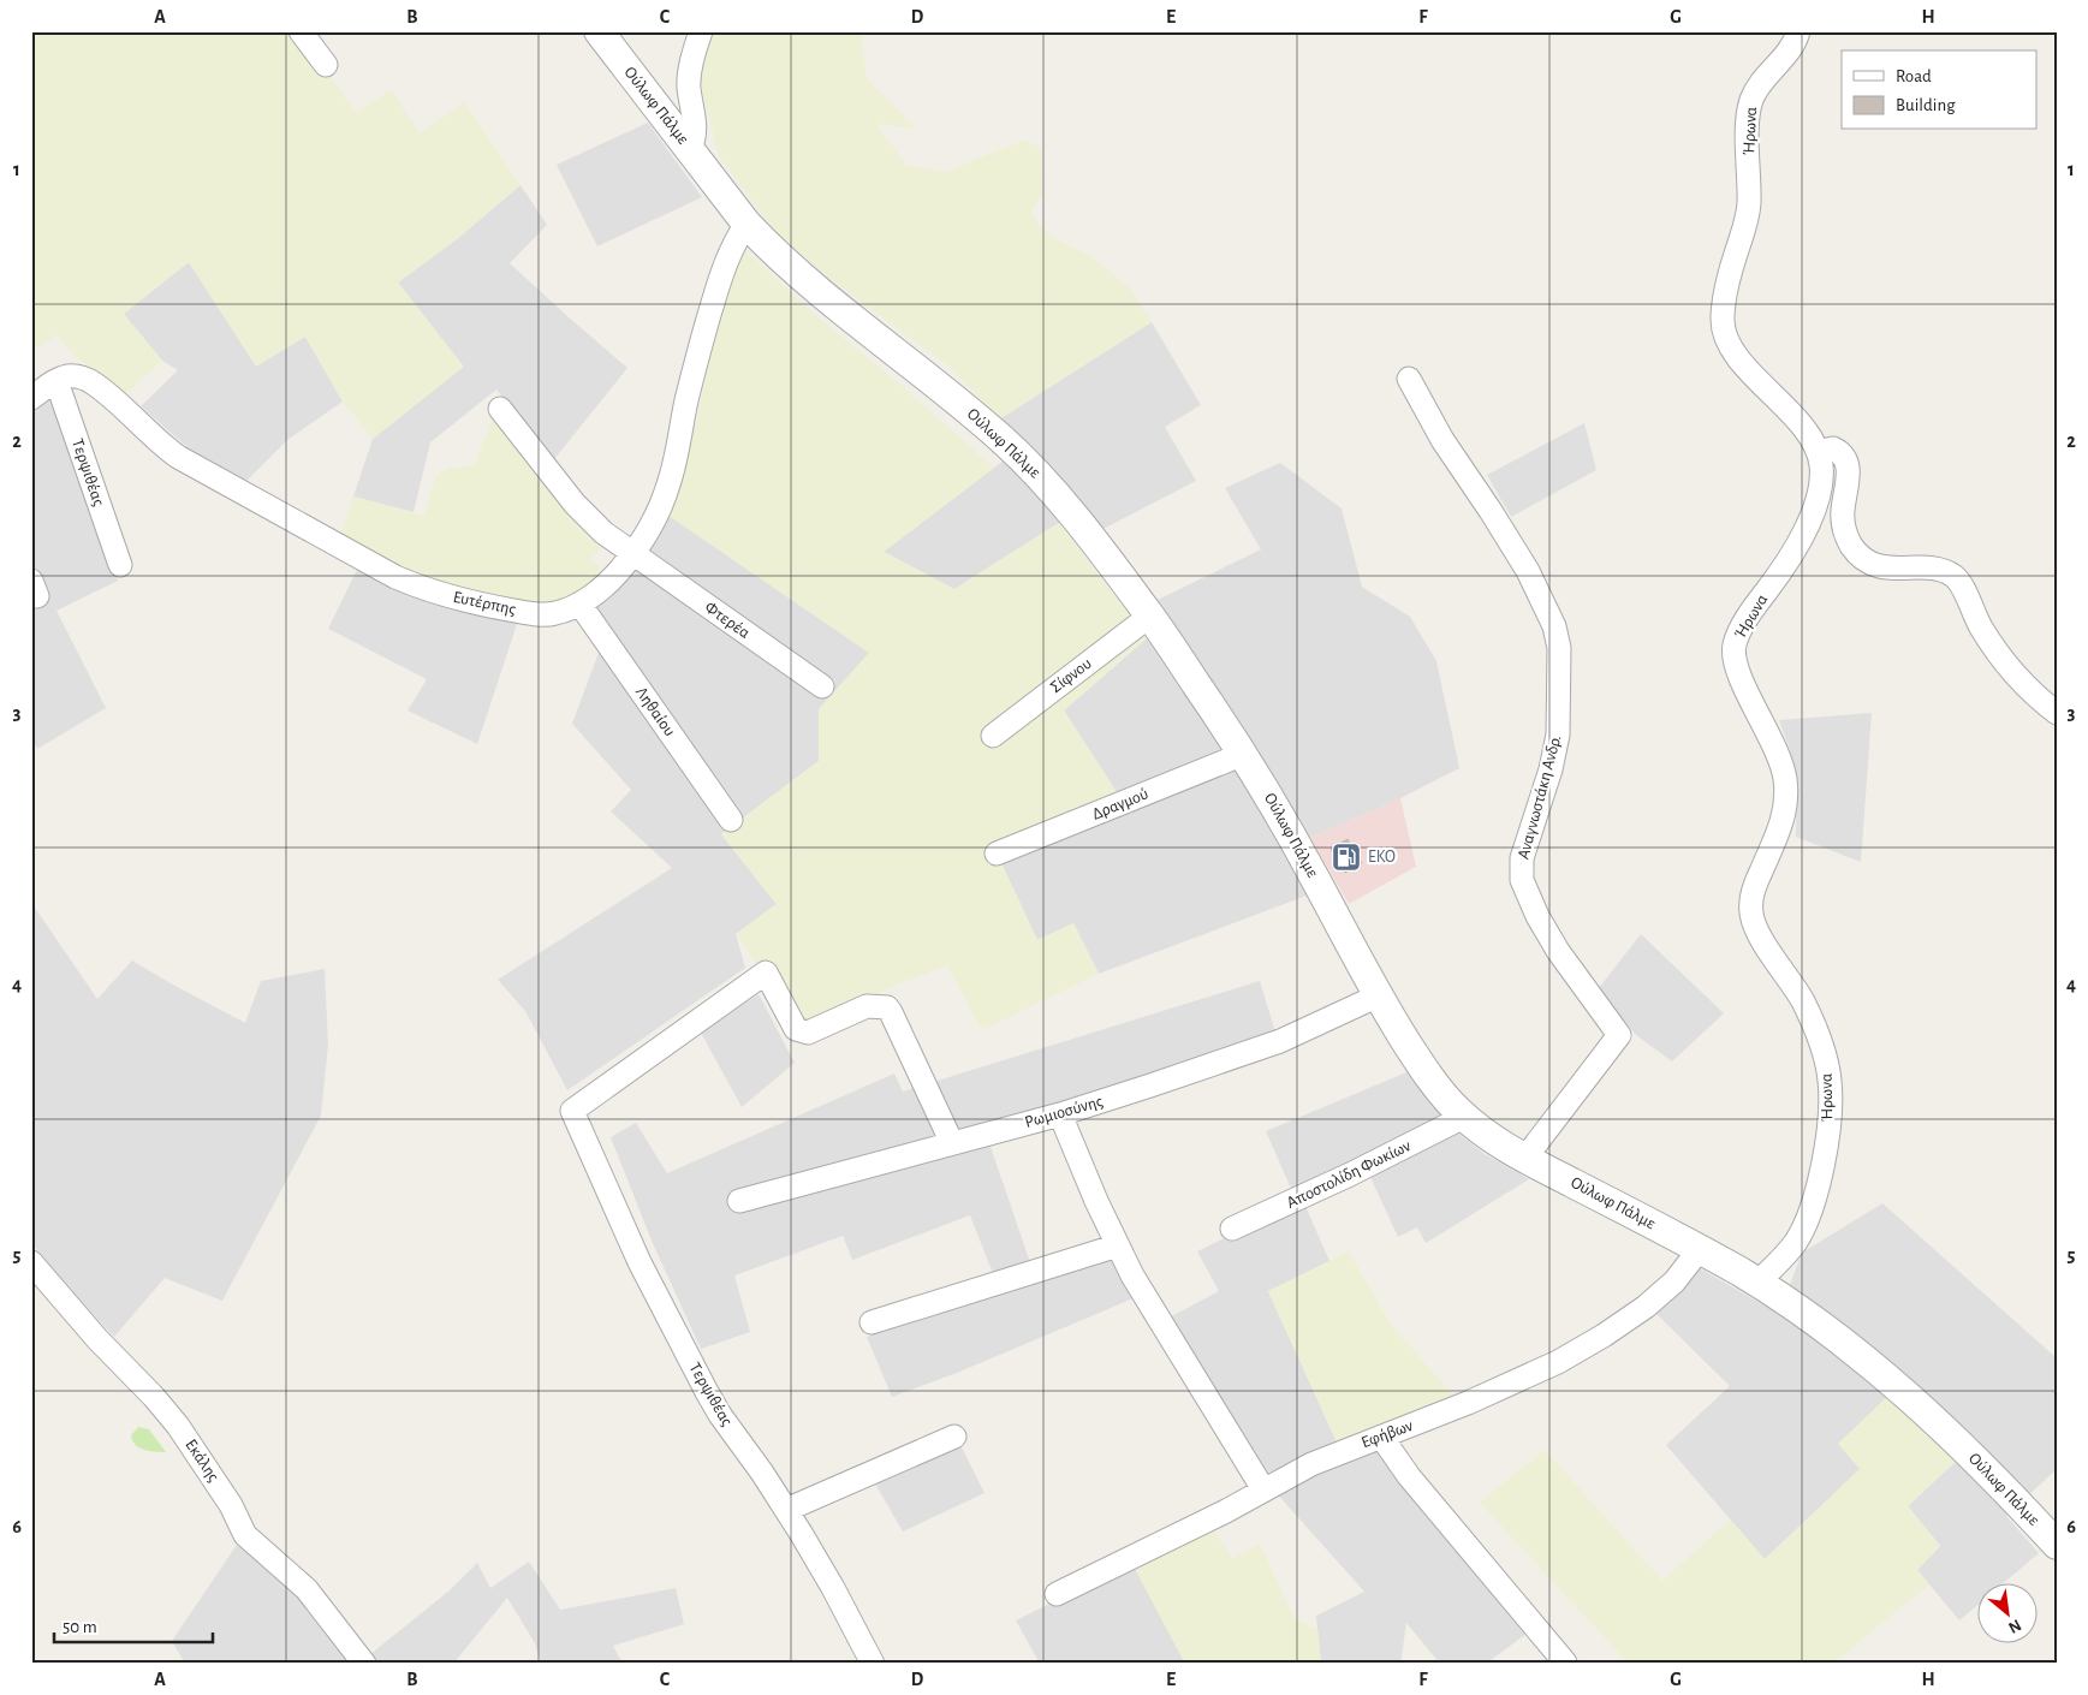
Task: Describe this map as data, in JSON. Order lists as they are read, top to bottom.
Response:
{
  "streets": {
    "street": [
      "Ούλωφ Πάλμε",
      "Ήρωνα",
      "Τερψιθέας",
      "Ευτέρπης",
      "Φτερέα",
      "Σίφνου",
      "Ληθαίου",
      "Αναγνωστάκη Ανδρ.",
      "Δραγμού",
      "Ρωμιοσύνης",
      "Αποστολίδη Φωκίων",
      "Εφήβων",
      "Εκάλης"
    ]
  },
  "crossings": [
    ["Ούλωφ Πάλμε", "Ήρωνα"],
    ["Ούλωφ Πάλμε", "Ευτέρπης"],
    ["Ούλωφ Πάλμε", "Σίφνου"],
    ["Ούλωφ Πάλμε", "Αναγνωστάκη Ανδρ."],
    ["Ούλωφ Πάλμε", "Δραγμού"],
    ["Ούλωφ Πάλμε", "Ρωμιοσύνης"],
    ["Ούλωφ Πάλμε", "Αποστολίδη Φωκίων"],
    ["Ούλωφ Πάλμε", "Εφήβων"],
    ["Τερψιθέας", "Ευτέρπης"],
    ["Τερψιθέας", "Ρωμιοσύνης"],
    ["Ευτέρπης", "Φτερέα"],
    ["Ευτέρπης", "Ληθαίου"]
  ],
  "places": {
    "fuel station": ["EKO"]
  },
  "legend": ["Road", "Building"],
  "scale_bar": "50 m",
  "north": "bottom right",
  "grid": {
    "columns": [
      "A",
      "B",
      "C",
      "D",
      "E",
      "F",
      "G",
      "H"
    ],
    "rows": [
      "1",
      "2",
      "3",
      "4",
      "5",
      "6"
    ]
  }
}
